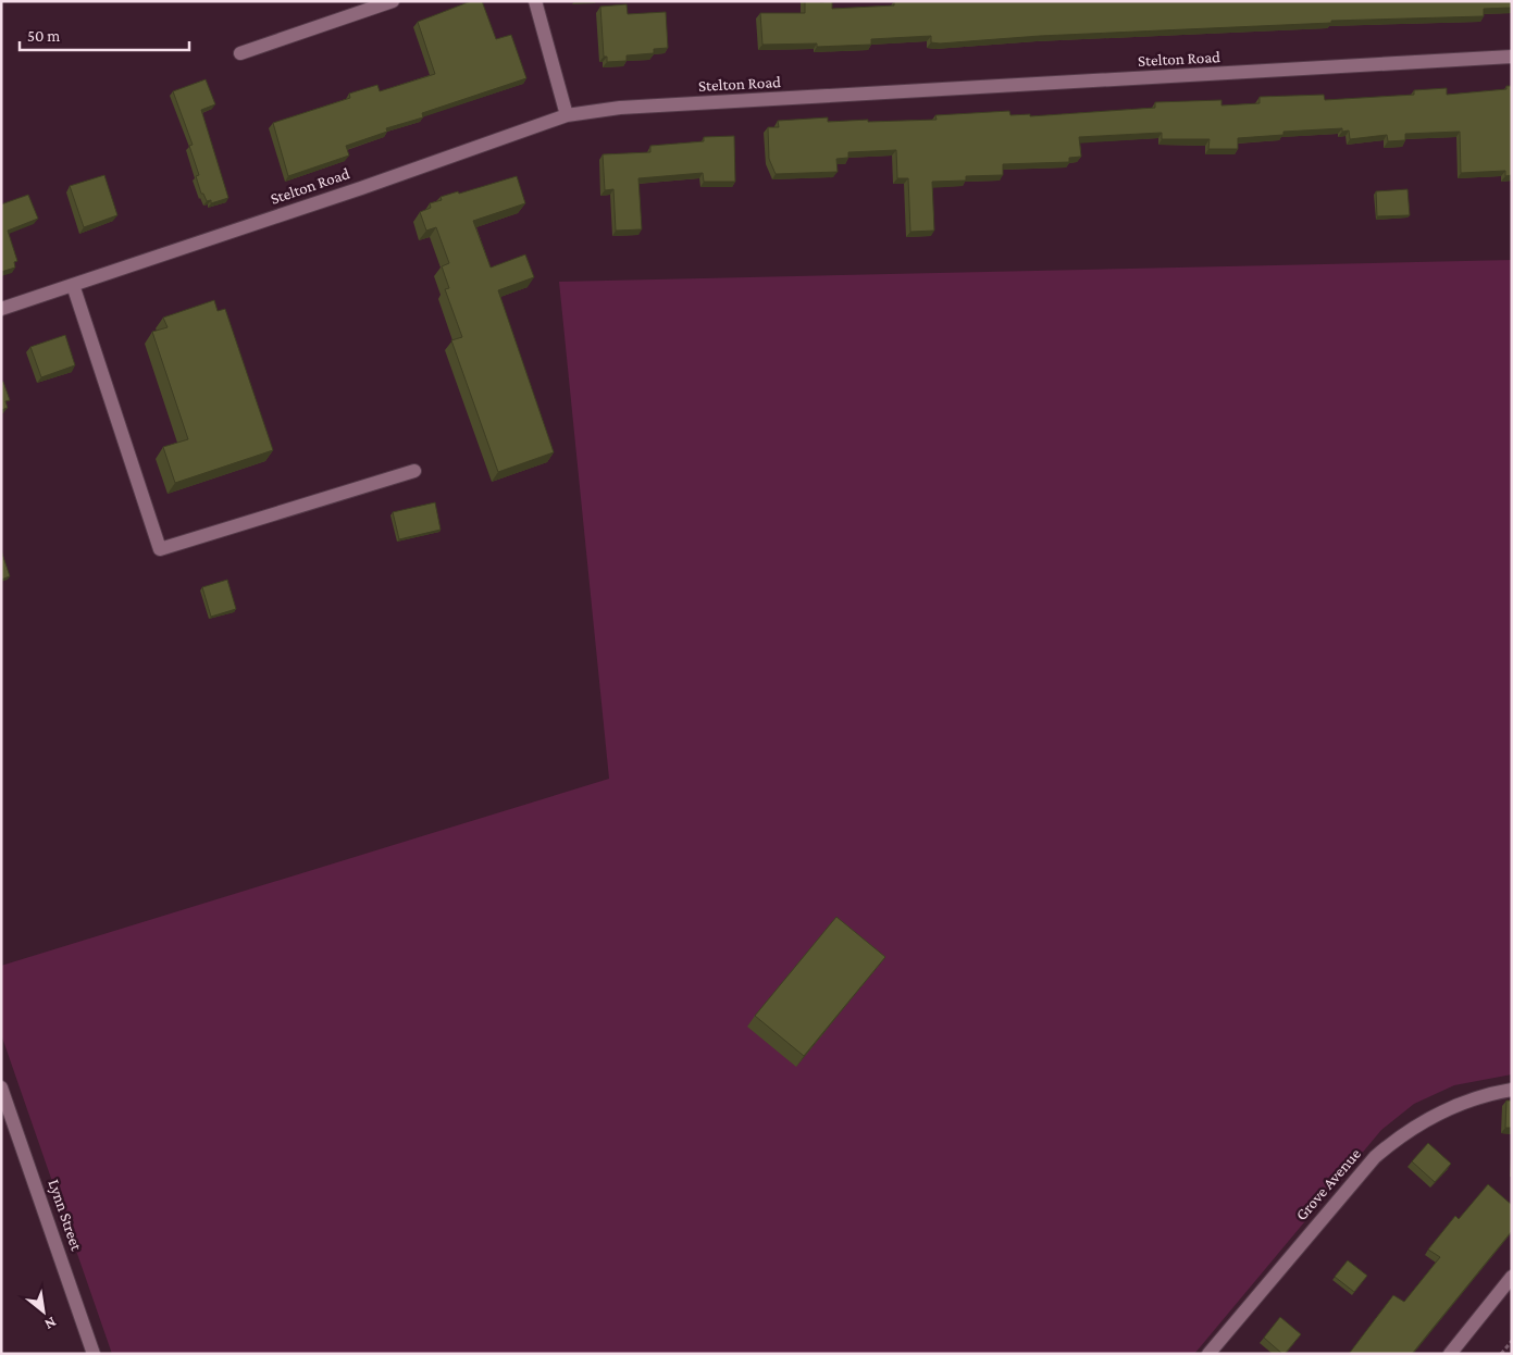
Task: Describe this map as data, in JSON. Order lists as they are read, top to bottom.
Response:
{
  "streets": {
    "street": ["Stelton Road", "Grove Avenue", "Lynn Street"]
  },
  "scale_bar": "50 m",
  "north": "bottom right"
}
